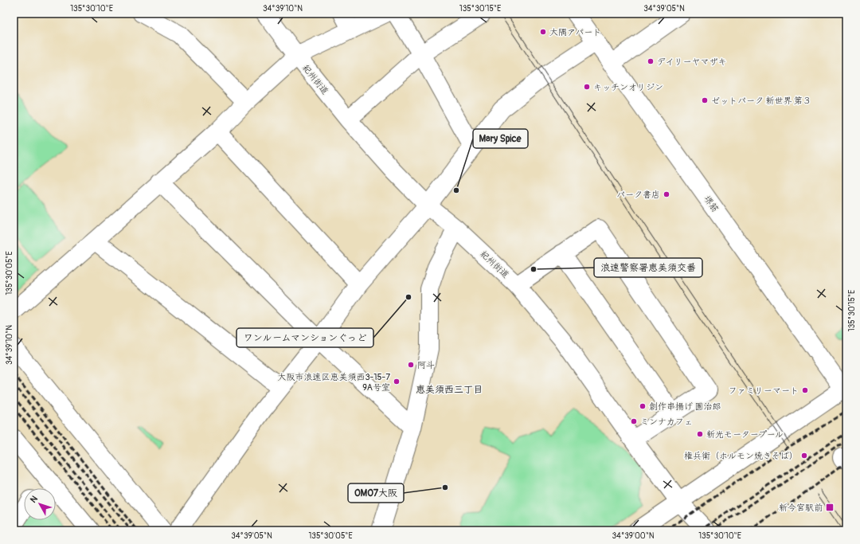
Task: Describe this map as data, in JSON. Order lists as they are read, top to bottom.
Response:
{
  "streets": {
    "street": ["紀州街道", "堺筋"]
  },
  "districts": ["恵美須西三丁目"],
  "places": {
    "other": [
      "大隅アパート",
      "デイリーヤマザキ",
      "キッチンオリジン",
      "ゼットパーク 新世界 第３",
      "Mary Spice",
      "パーク書店",
      "浪速警察署恵美須交番",
      "ワンルームマンションぐっど",
      "阿斗",
      "大阪市浪速区恵美須西3-15-7 9A号室",
      "ファミリーマート",
      "創作串揚げ 圓治郎",
      "ミンナカフェ",
      "新光モータープール",
      "権兵衛（ホルモン焼きそば）",
      "OMO7大阪"
    ],
    "transit": ["新今宮駅前"]
  },
  "north": "top left",
  "coordinates": [
    "135°30'10\"E",
    "34°39'10\"N",
    "135°30'15\"E",
    "34°39'05\"N",
    "135°30'05\"E",
    "34°39'00\"N"
  ]
}
